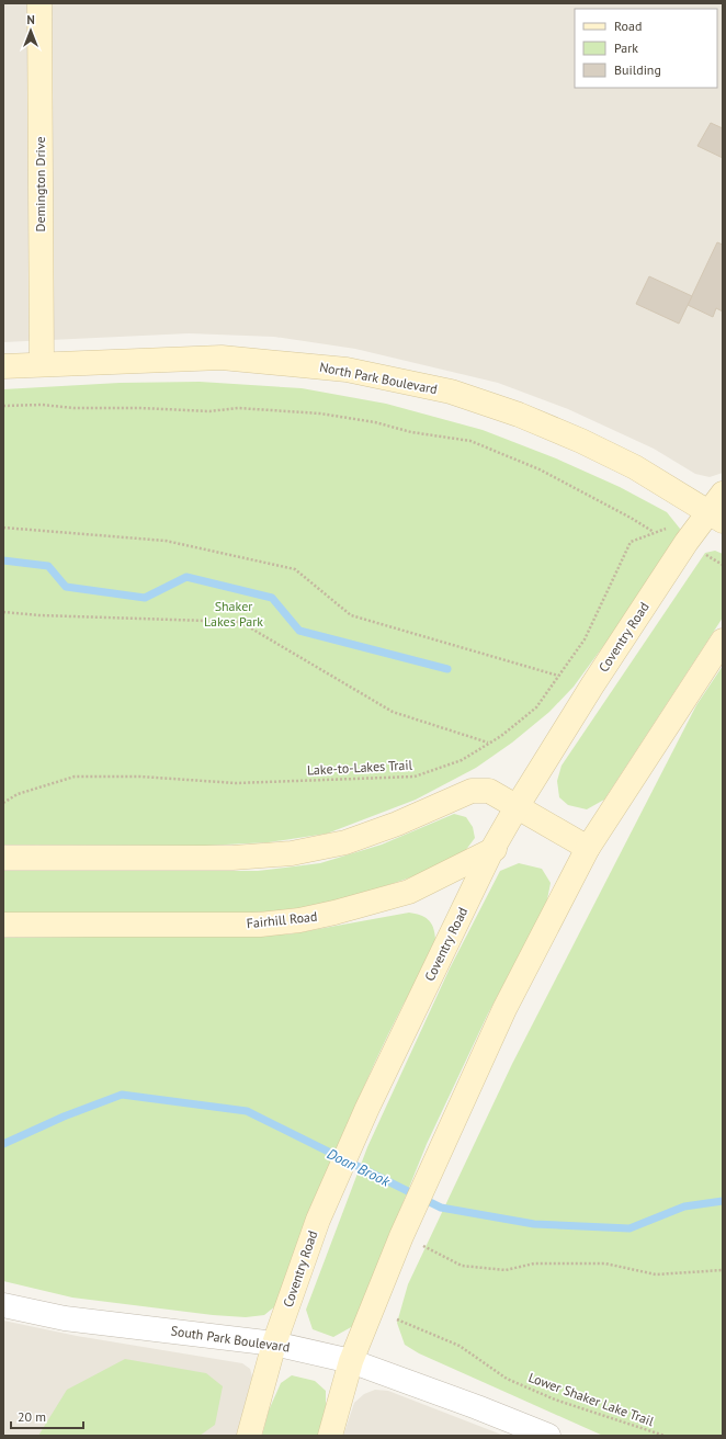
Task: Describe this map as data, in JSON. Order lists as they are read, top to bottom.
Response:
{
  "streets": {
    "street": [
      "Demington Drive",
      "North Park Boulevard",
      "Coventry Road",
      "Fairhill Road",
      "South Park Boulevard"
    ],
    "path": ["Lake-to-Lakes Trail", "Lower Shaker Lake Trail"]
  },
  "crossings": [
    ["Demington Drive", "North Park Boulevard"],
    ["North Park Boulevard", "Coventry Road"],
    ["Coventry Road", "Fairhill Road"],
    ["Coventry Road", "South Park Boulevard"]
  ],
  "water": ["Doan Brook"],
  "parks": ["Shaker Lakes Park"],
  "legend": ["Road", "Park", "Building"],
  "scale_bar": "20 m",
  "north": "top"
}
